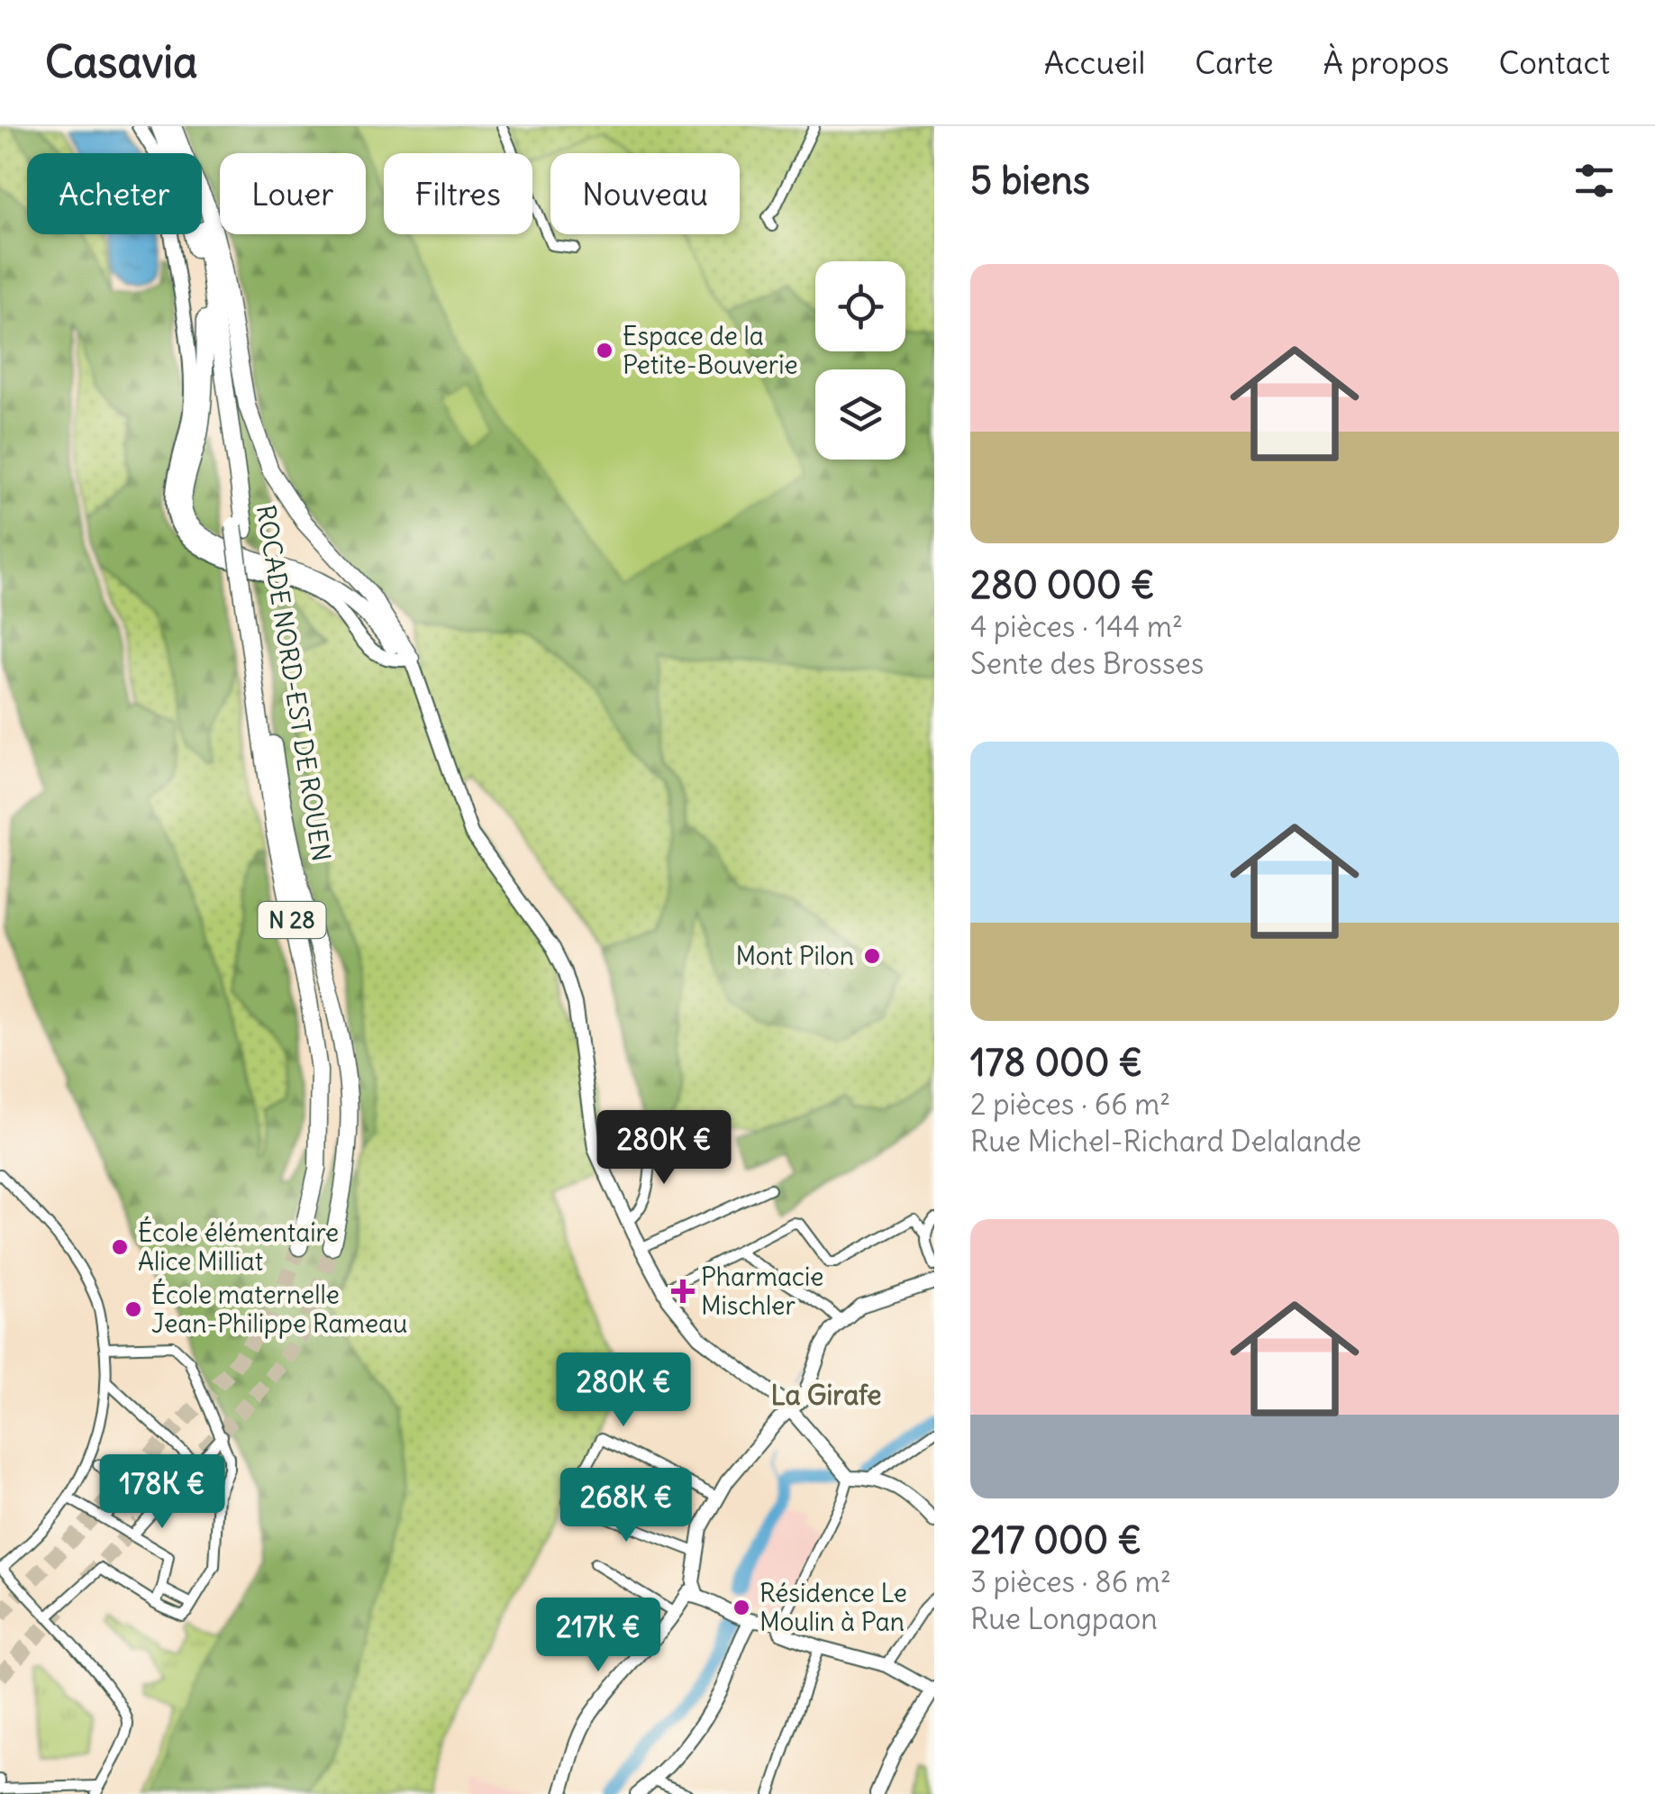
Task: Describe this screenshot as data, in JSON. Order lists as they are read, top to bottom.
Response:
{
  "streets": {
    "highway": ["ROCADE NORD-EST DE ROUEN", "N 28"]
  },
  "districts": ["La Girafe"],
  "places": {
    "other": [
      "Espace de la Petite-Bouverie",
      "Mont Pilon",
      "École élémentaire Alice Milliat",
      "École maternelle Jean-Philippe Rameau",
      "Résidence Le Moulin à Pan"
    ],
    "health": ["Pharmacie Mischler"]
  },
  "page": {
    "header": "Casavia",
    "nav": [
      "Accueil",
      "Carte",
      "À propos",
      "Contact"
    ],
    "heading": "5 biens",
    "chip": [
      "Acheter",
      "Louer",
      "Filtres",
      "Nouveau"
    ],
    "list": [
      {
        "name": "280 000 €",
        "note": "4 pièces · 144 m² · Sente des Brosses"
      },
      {
        "name": "178 000 €",
        "note": "2 pièces · 66 m² · Rue Michel-Richard Delalande"
      },
      {
        "name": "217 000 €",
        "note": "3 pièces · 86 m² · Rue Longpaon"
      }
    ],
    "price": [
      "280K €",
      "280K €",
      "178K €",
      "268K €",
      "217K €"
    ]
  }
}
